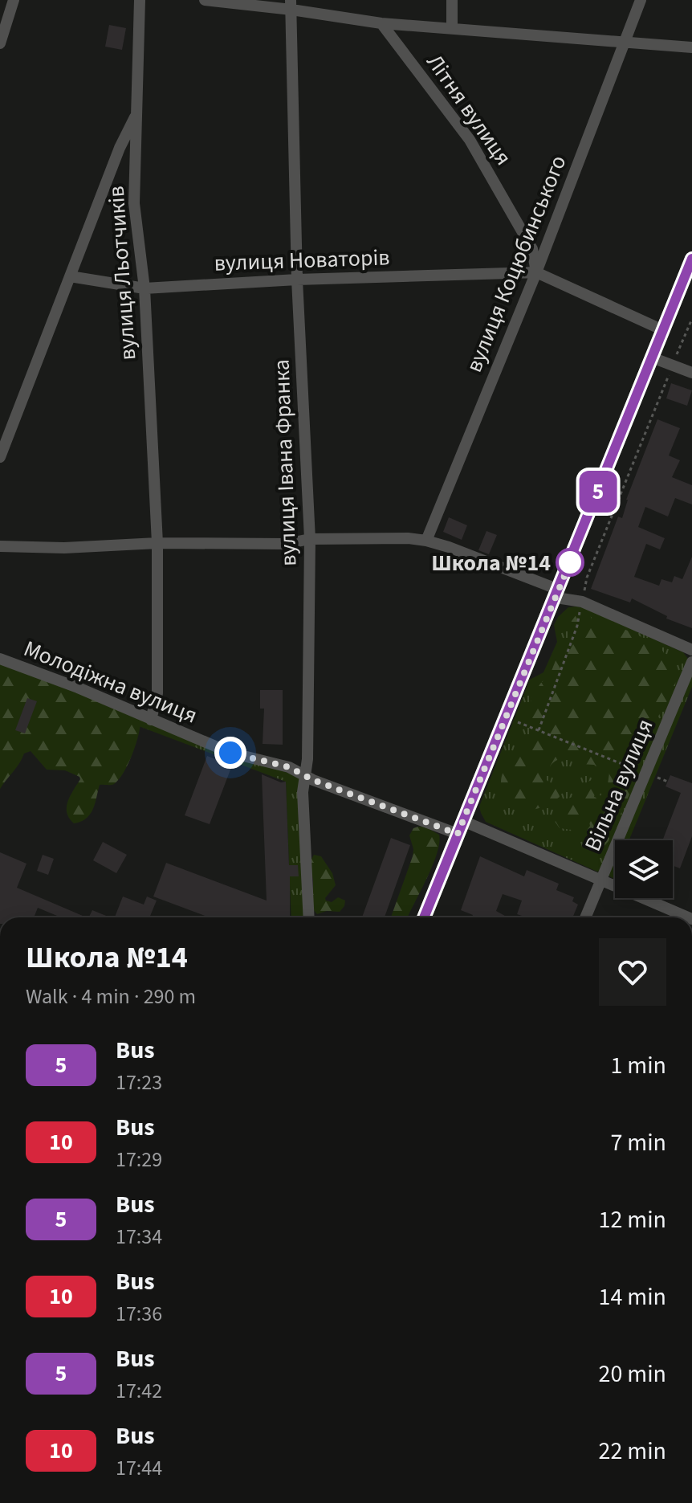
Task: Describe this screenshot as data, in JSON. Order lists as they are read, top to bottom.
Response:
{
  "streets": {
    "street": [
      "Літня вулиця",
      "вулиця Новаторів",
      "вулиця Коцюбинського",
      "вулиця Льотчиків",
      "вулиця Івана Франка",
      "Молодіжна вулиця",
      "Вільна вулиця"
    ]
  },
  "crossings": [
    ["Літня вулиця", "вулиця Новаторів"],
    ["Літня вулиця", "вулиця Коцюбинського"],
    ["вулиця Новаторів", "вулиця Коцюбинського"],
    ["вулиця Новаторів", "вулиця Льотчиків"],
    ["вулиця Новаторів", "вулиця Івана Франка"],
    ["вулиця Льотчиків", "Молодіжна вулиця"],
    ["вулиця Івана Франка", "Молодіжна вулиця"],
    ["Молодіжна вулиця", "Вільна вулиця"]
  ],
  "places": ["Школа №14"],
  "lines": ["bus line 5"],
  "page": {
    "on_map": "5",
    "heading": ["Школа №14", "Walk · 4 min · 290 m"],
    "list": [
      {
        "mark": "5",
        "name": "Bus",
        "note": "17:23",
        "value": "1 min"
      },
      {
        "mark": "10",
        "name": "Bus",
        "note": "17:29",
        "value": "7 min"
      },
      {
        "mark": "5",
        "name": "Bus",
        "note": "17:34",
        "value": "12 min"
      },
      {
        "mark": "10",
        "name": "Bus",
        "note": "17:36",
        "value": "14 min"
      },
      {
        "mark": "5",
        "name": "Bus",
        "note": "17:42",
        "value": "20 min"
      },
      {
        "mark": "10",
        "name": "Bus",
        "note": "17:44",
        "value": "22 min"
      }
    ]
  }
}
